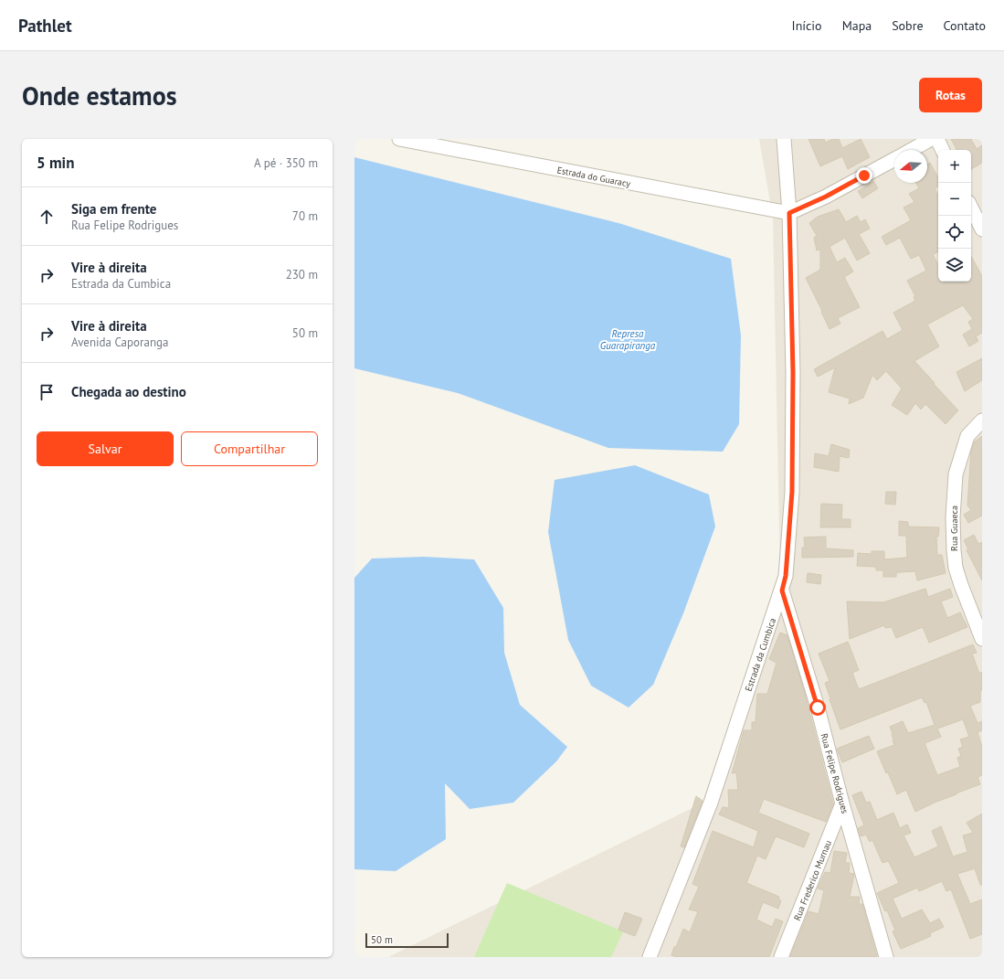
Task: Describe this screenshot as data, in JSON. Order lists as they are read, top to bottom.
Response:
{
  "streets": {
    "street": [
      "Estrada do Guaracy",
      "Rua Guaeca",
      "Estrada da Cumbica",
      "Rua Felipe Rodrigues",
      "Rua Frederico Murnau"
    ]
  },
  "crossings": [
    ["Estrada do Guaracy", "Estrada da Cumbica"],
    ["Estrada da Cumbica", "Rua Felipe Rodrigues"],
    ["Rua Felipe Rodrigues", "Rua Frederico Murnau"]
  ],
  "water": ["Represa Guarapiranga"],
  "scale_bar": "50 m",
  "north": "left",
  "page": {
    "header": "Pathlet",
    "nav": [
      "Início",
      "Mapa",
      "Sobre",
      "Contato"
    ],
    "buttons": [
      "Rotas",
      ["Salvar", "Compartilhar"]
    ],
    "title": "Onde estamos",
    "heading": ["5 min", "A pé · 350 m"],
    "map_buttons": ["+", "−"],
    "list": [
      ["Siga em frente", "Rua Felipe Rodrigues", "70 m"],
      ["Vire à direita", "Estrada da Cumbica", "230 m"],
      ["Vire à direita", "Avenida Caporanga", "50 m"],
      "Chegada ao destino"
    ],
    "scale": "50 m"
  }
}
